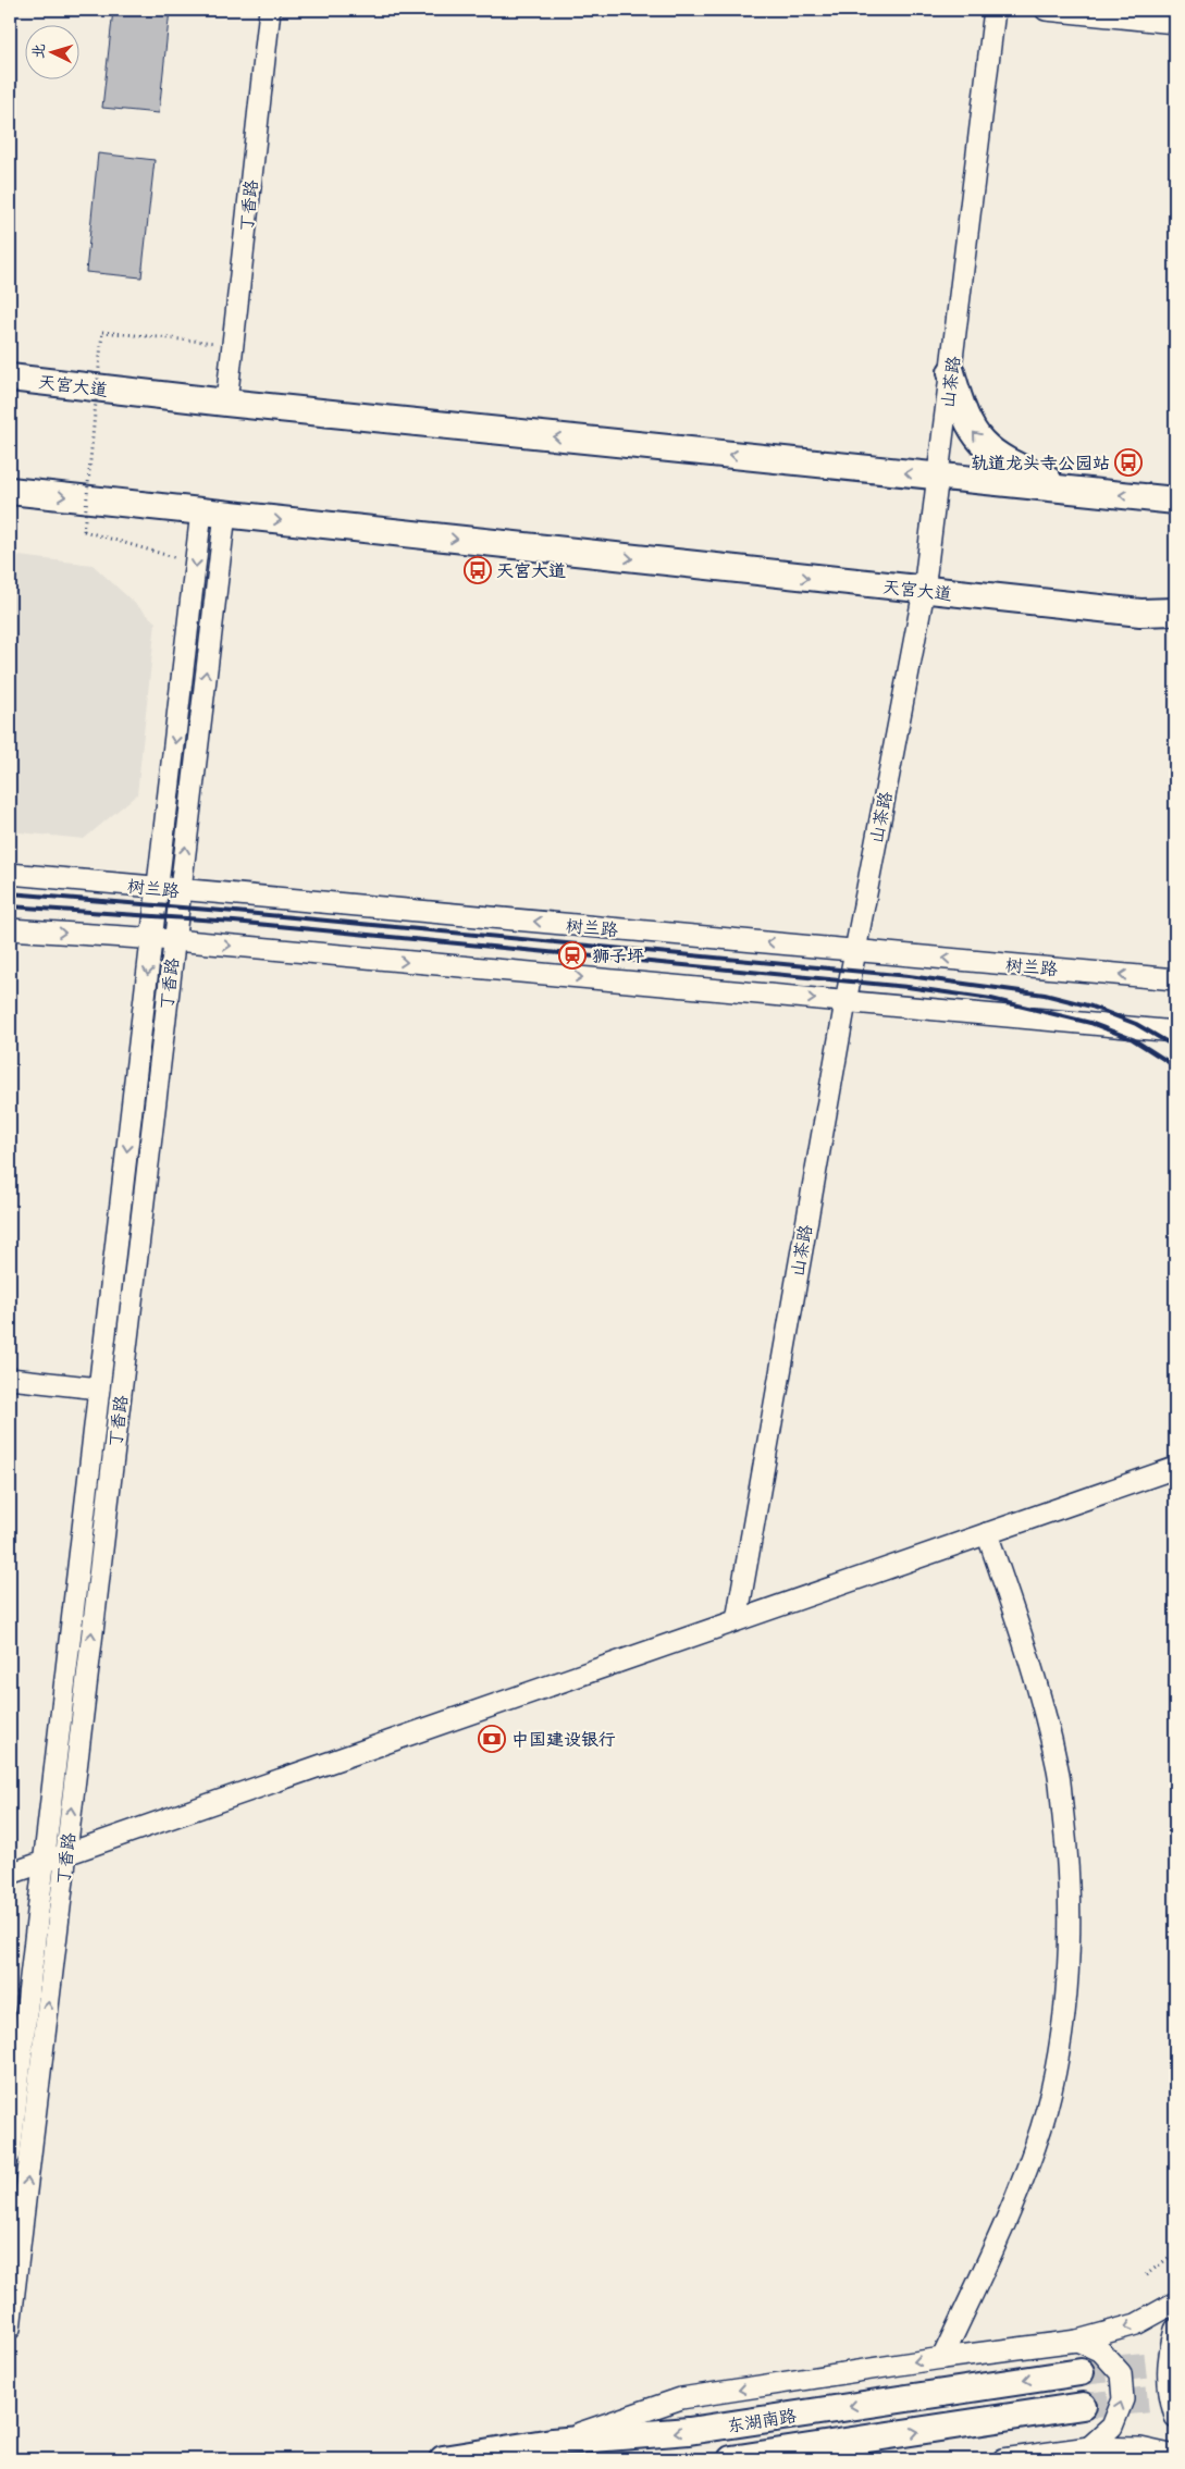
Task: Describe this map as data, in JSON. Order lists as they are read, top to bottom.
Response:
{
  "streets": {
    "main road": ["天宫大道", "东湖南路"],
    "street": ["丁香路", "山茶路", "树兰路"]
  },
  "crossings": [
    ["丁香路", "天宫大道"],
    ["丁香路", "树兰路"],
    ["山茶路", "天宫大道"],
    ["山茶路", "树兰路"]
  ],
  "places": {
    "bus stop": ["轨道龙头寺公园站", "天宫大道"],
    "station": ["狮子坪"],
    "bank": ["中国建设银行"]
  },
  "north": "left"
}
